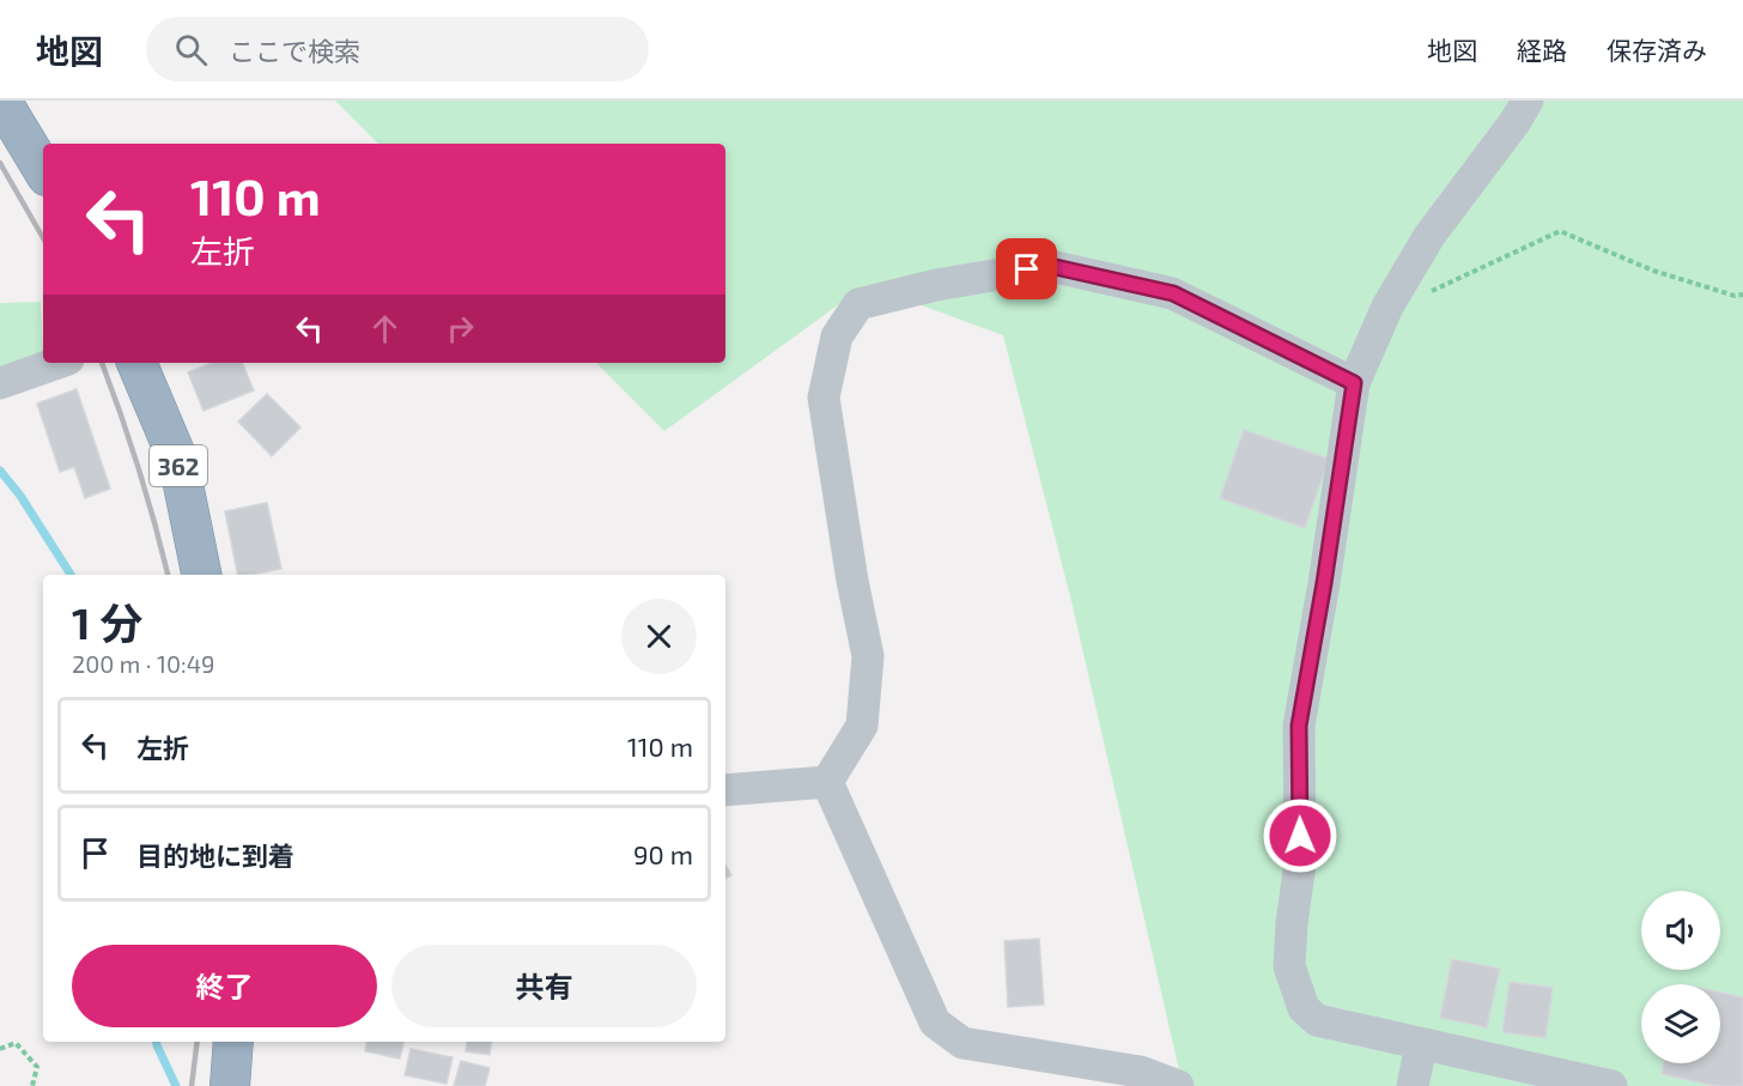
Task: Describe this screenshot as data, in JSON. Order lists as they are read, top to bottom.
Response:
{
  "streets": {
    "highway": ["362"]
  },
  "page": {
    "header": "地図",
    "search": "ここで検索",
    "nav": ["地図", "経路", "保存済み"],
    "turn": ["110 m", "左折"],
    "heading": ["1 分", "200 m · 10:49"],
    "list": [
      {
        "name": "左折",
        "value": "110 m"
      },
      {
        "name": "目的地に到着",
        "value": "90 m"
      }
    ],
    "buttons": ["終了", "共有"]
  }
}
